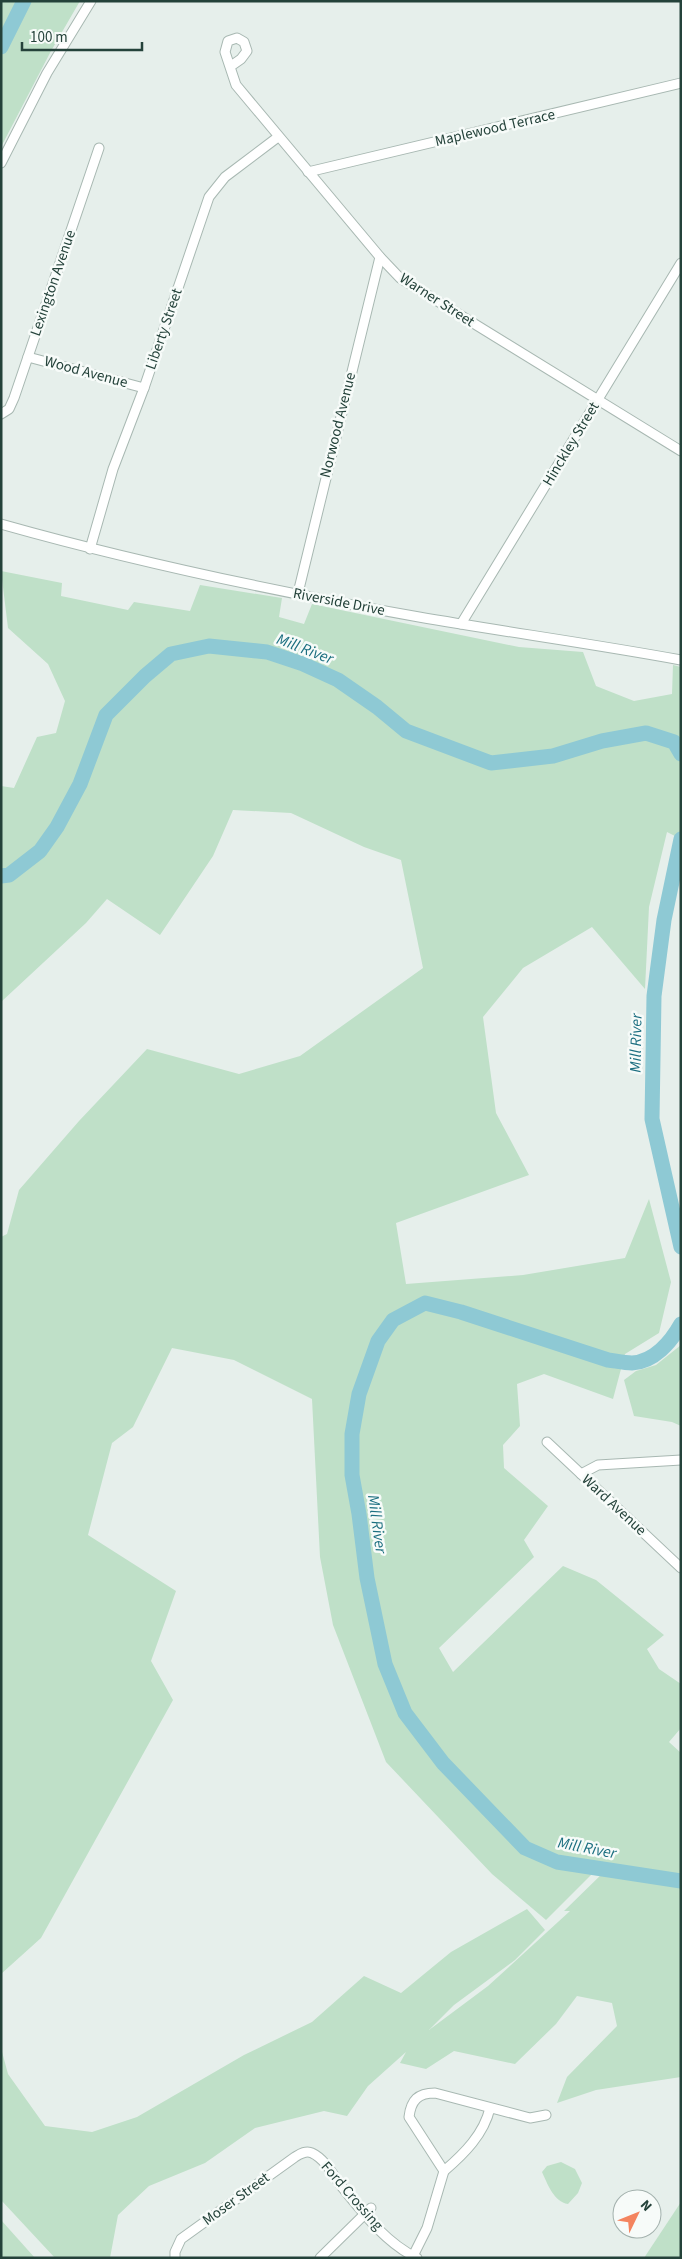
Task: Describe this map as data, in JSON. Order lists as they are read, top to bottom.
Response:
{
  "streets": {
    "street": [
      "Maplewood Terrace",
      "Lexington Avenue",
      "Warner Street",
      "Liberty Street",
      "Wood Avenue",
      "Norwood Avenue",
      "Hinckley Street",
      "Riverside Drive",
      "Ward Avenue",
      "Ford Crossing",
      "Moser Street"
    ]
  },
  "crossings": [
    ["Maplewood Terrace", "Warner Street"],
    ["Lexington Avenue", "Wood Avenue"],
    ["Warner Street", "Liberty Street"],
    ["Warner Street", "Norwood Avenue"],
    ["Warner Street", "Hinckley Street"],
    ["Liberty Street", "Wood Avenue"],
    ["Liberty Street", "Riverside Drive"],
    ["Norwood Avenue", "Riverside Drive"],
    ["Hinckley Street", "Riverside Drive"],
    ["Ford Crossing", "Moser Street"]
  ],
  "water": ["Mill River"],
  "scale_bar": "100 m",
  "north": "top right"
}
